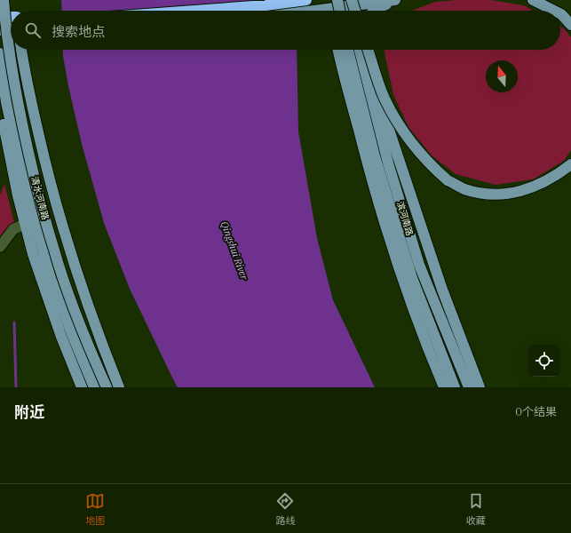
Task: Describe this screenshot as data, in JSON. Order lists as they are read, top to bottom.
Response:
{
  "streets": {
    "main road": ["清水河南路", "滨河南路"]
  },
  "water": ["Qingshui River"],
  "north": "top",
  "page": {
    "search": "搜索地点",
    "heading": ["附近", "0个结果"],
    "nav": ["地图", "路线", "收藏"]
  }
}
